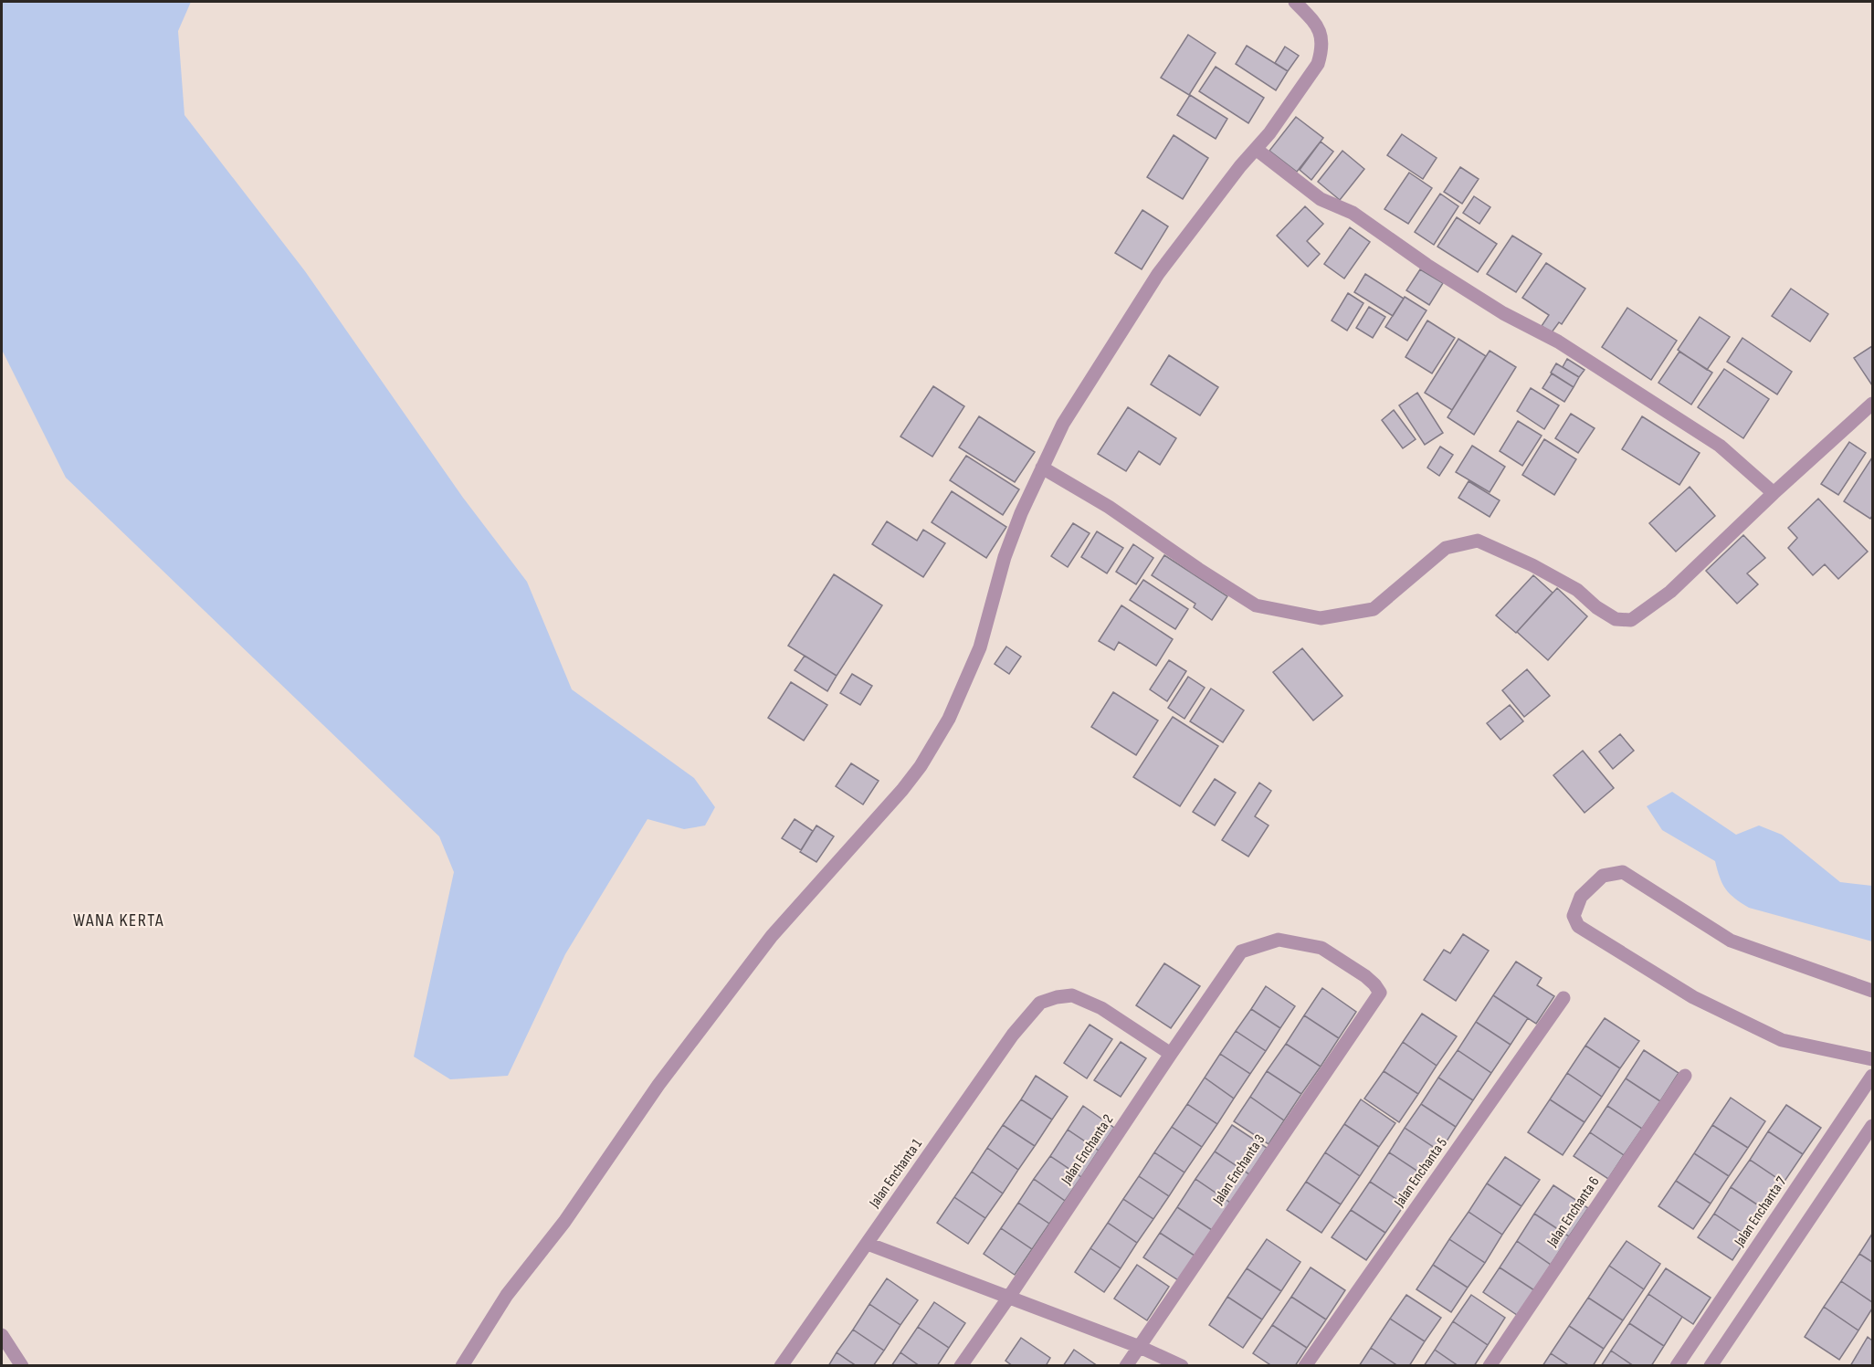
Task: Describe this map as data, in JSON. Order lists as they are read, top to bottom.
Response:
{
  "streets": {
    "street": [
      "Jalan Enchanta 2",
      "Jalan Enchanta 3",
      "Jalan Enchanta 5",
      "Jalan Enchanta 1",
      "Jalan Enchanta 6",
      "Jalan Enchanta 7"
    ]
  },
  "crossings": [
    ["Jalan Enchanta 2", "Jalan Enchanta 3"],
    ["Jalan Enchanta 2", "Jalan Enchanta 1"]
  ],
  "districts": ["WANA KERTA"]
}
